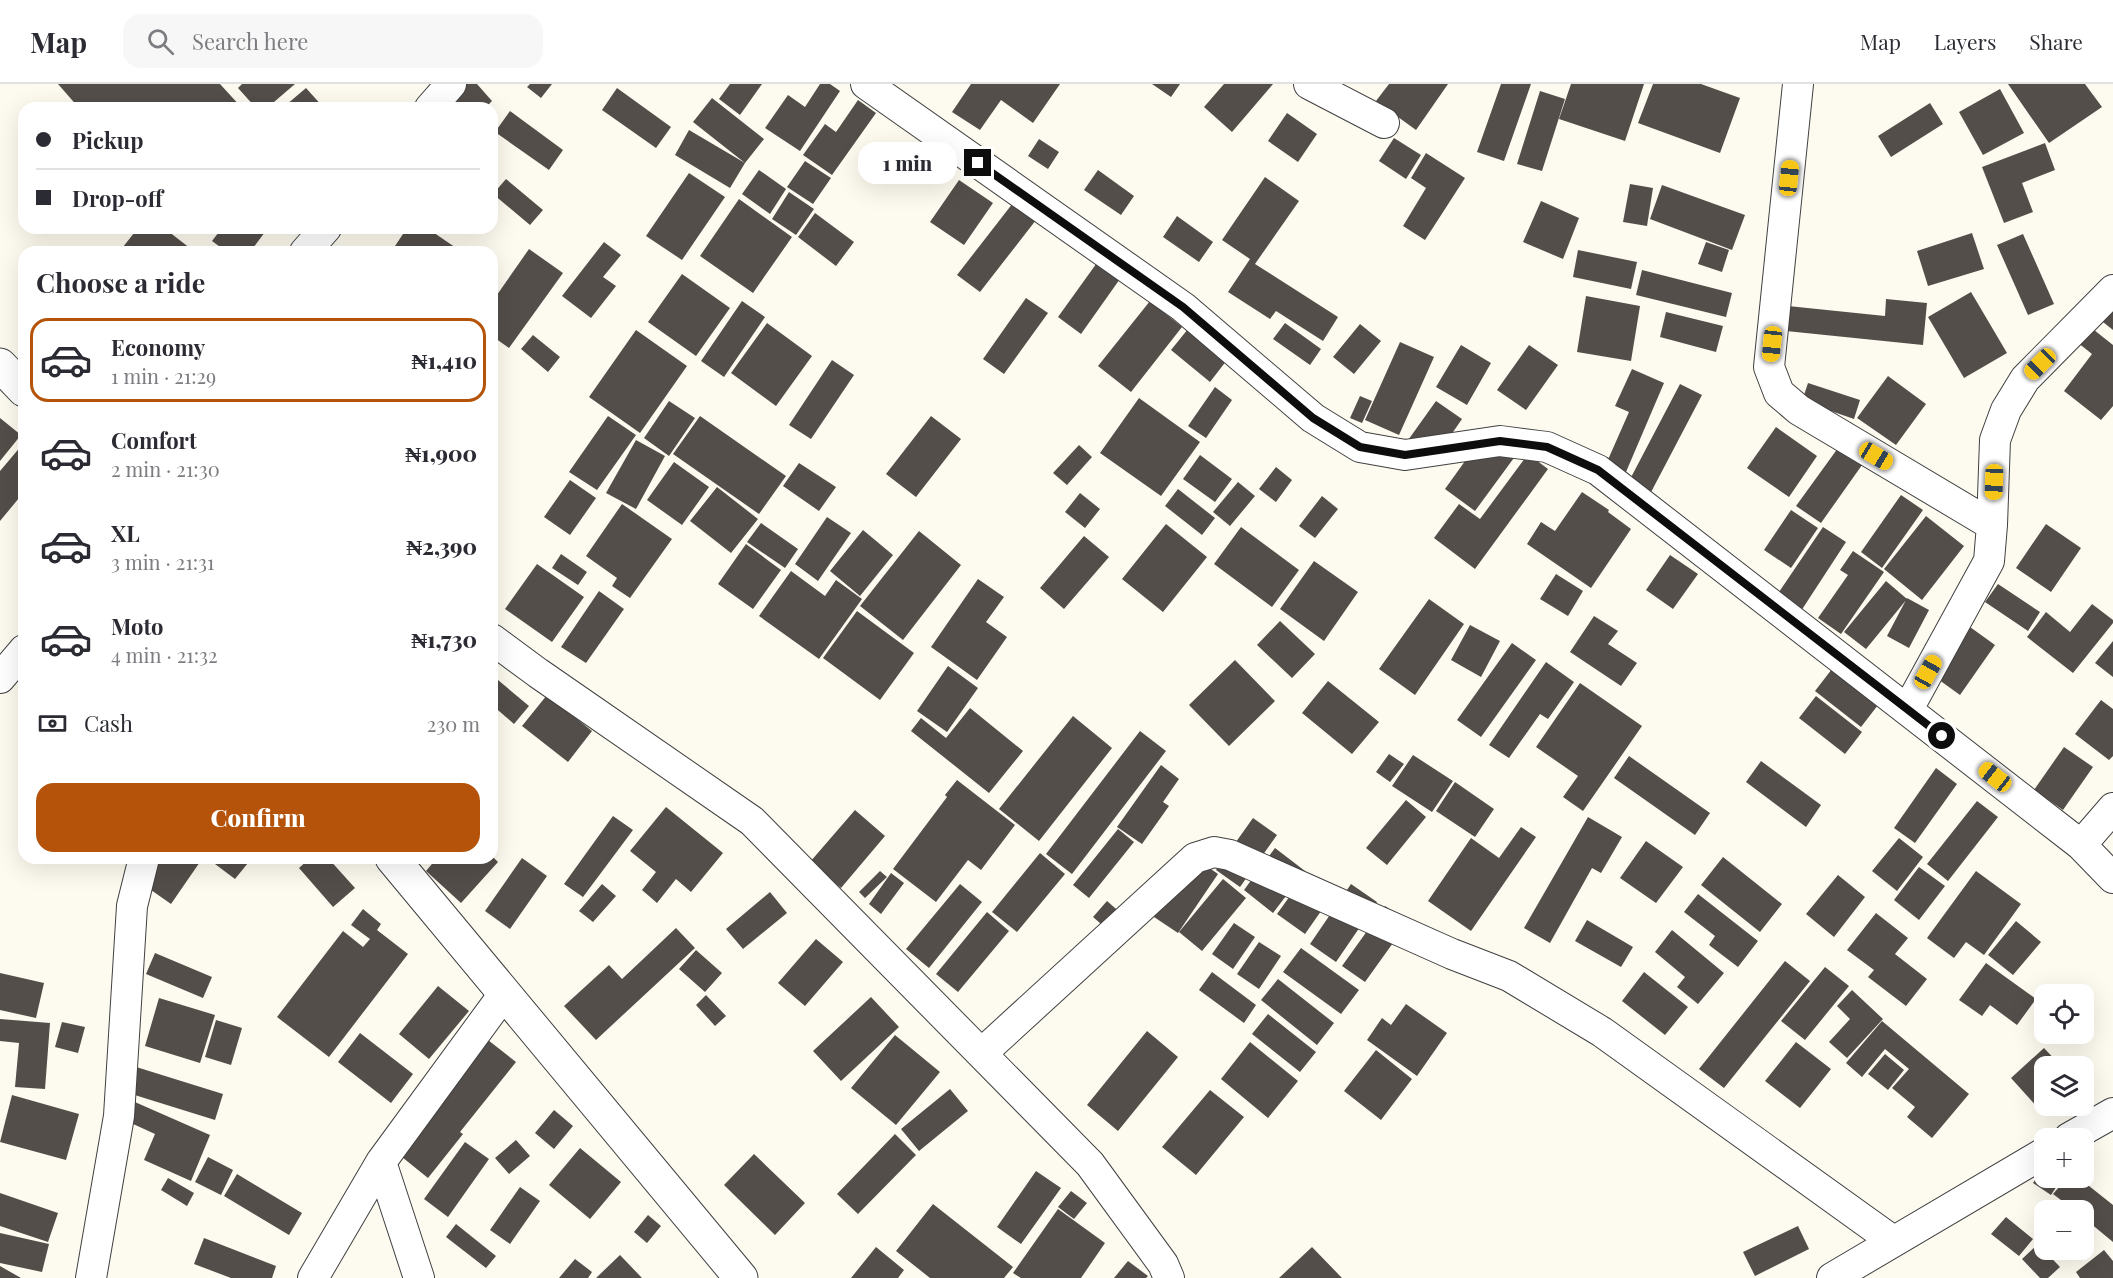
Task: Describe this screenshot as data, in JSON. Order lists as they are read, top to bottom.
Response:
{
  "page": {
    "header": "Map",
    "search": "Search here",
    "nav": ["Map", "Layers", "Share"],
    "banner": ["Pickup", "Drop-off"],
    "bubble": "1 min",
    "heading": "Choose a ride",
    "list": [
      {
        "name": "Economy",
        "note": "1 min · 21:29",
        "value": "₦1,410"
      },
      {
        "name": "Comfort",
        "note": "2 min · 21:30",
        "value": "₦1,900"
      },
      {
        "name": "XL",
        "note": "3 min · 21:31",
        "value": "₦2,390"
      },
      {
        "name": "Moto",
        "note": "4 min · 21:32",
        "value": "₦1,730"
      }
    ],
    "pay": ["Cash", "230 m"],
    "buttons": "Confirm",
    "map_buttons": ["+", "−"]
  }
}
